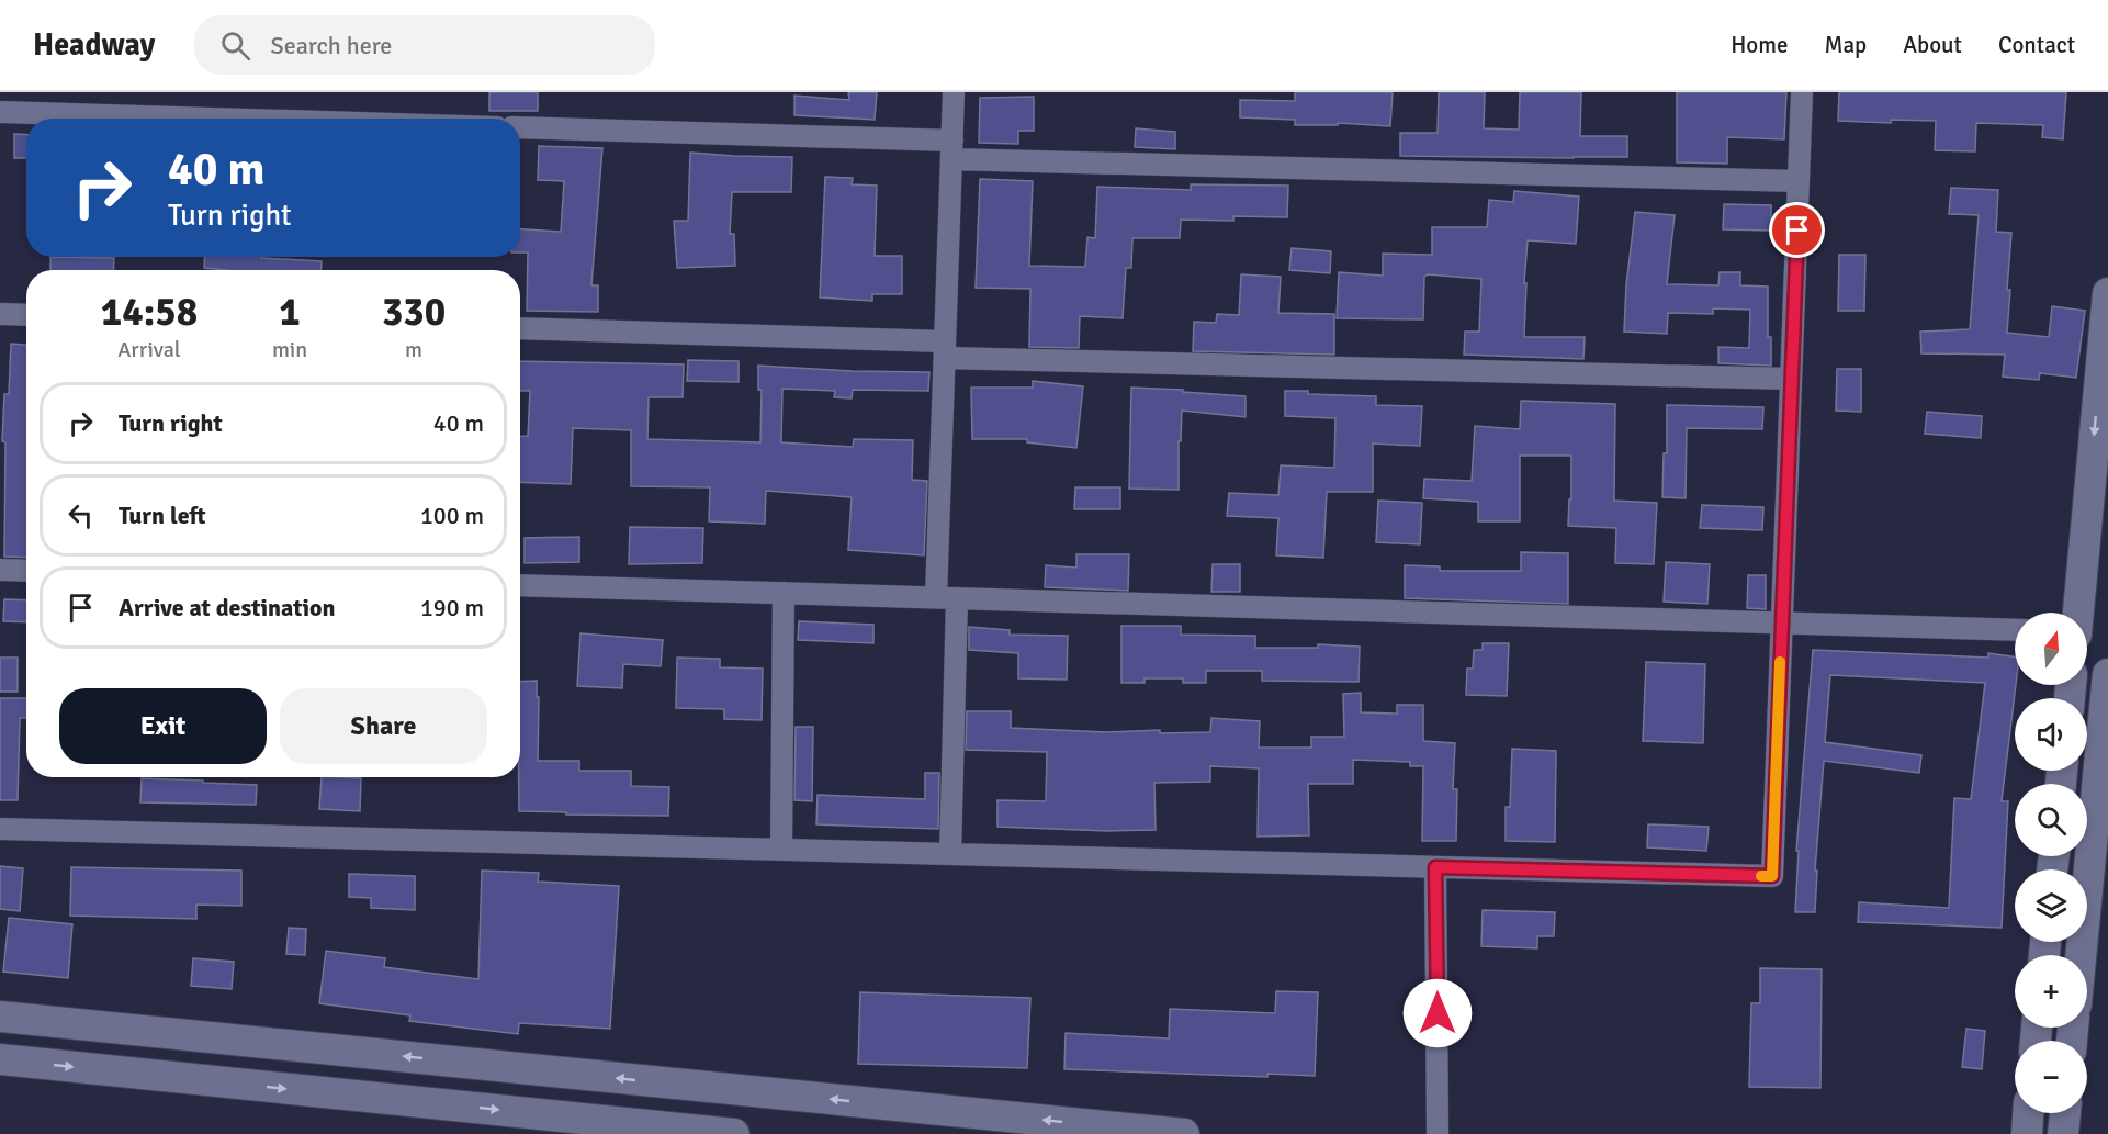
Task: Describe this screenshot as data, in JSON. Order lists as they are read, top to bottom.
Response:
{
  "north": "top",
  "page": {
    "header": "Headway",
    "search": "Search here",
    "nav": [
      "Home",
      "Map",
      "About",
      "Contact"
    ],
    "turn": ["40 m", "Turn right"],
    "eta": [
      "14:58",
      "Arrival",
      "1",
      "min",
      "330",
      "m"
    ],
    "list": [
      {
        "name": "Turn right",
        "value": "40 m"
      },
      {
        "name": "Turn left",
        "value": "100 m"
      },
      {
        "name": "Arrive at destination",
        "value": "190 m"
      }
    ],
    "map_buttons": ["+", "−"],
    "buttons": ["Exit", "Share"]
  }
}
